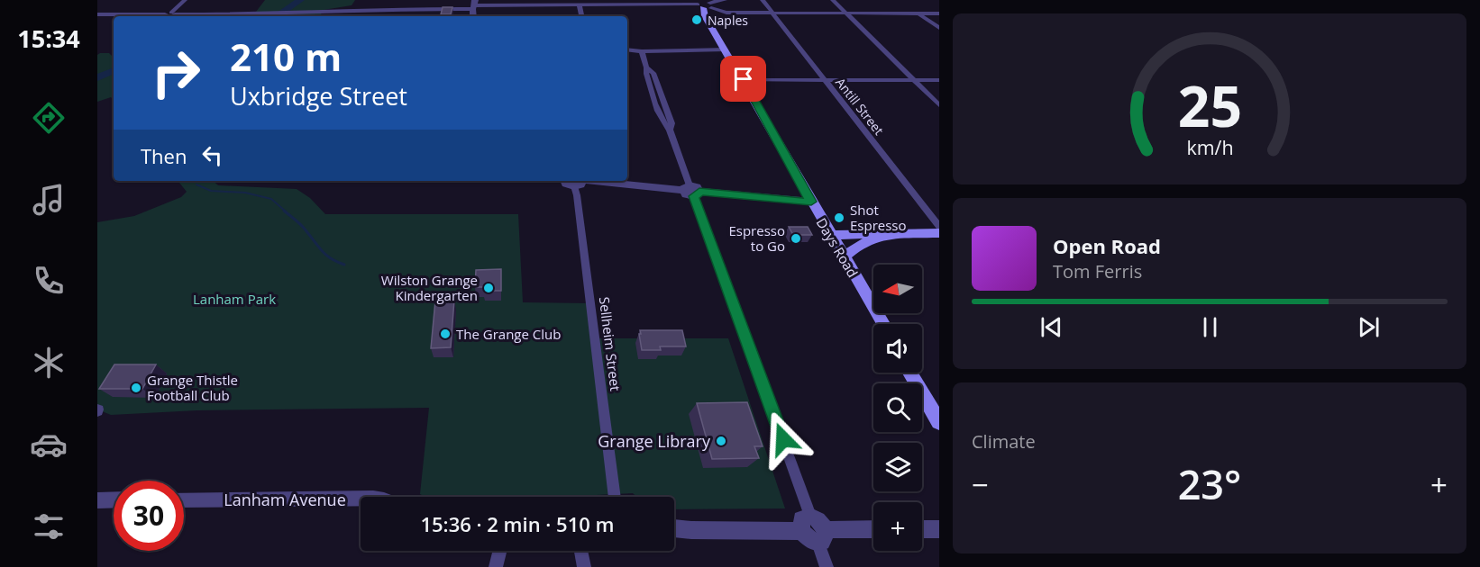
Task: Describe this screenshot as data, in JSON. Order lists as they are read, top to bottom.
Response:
{
  "streets": {
    "main road": ["Days Road"],
    "street": ["Antill Street", "Sellheim Street", "Lanham Avenue"]
  },
  "parks": ["Lanham Park"],
  "places": [
    "Naples",
    "Shot Espresso",
    "Espresso to Go",
    "Wilston Grange Kindergarten",
    "The Grange Club",
    "Grange Thistle Football Club",
    "Grange Library"
  ],
  "north": "left",
  "page": {
    "tabs": "15:34",
    "turn": ["210 m", "Uxbridge Street"],
    "then": "Then",
    "song": ["Open Road", "Tom Ferris"],
    "map_buttons": "+",
    "tile": "Climate",
    "heat": ["−", "23°", "+"],
    "limit": "30",
    "trip": "15:36 · 2 min · 510 m",
    "gauge": ["25", "km/h"]
  }
}
